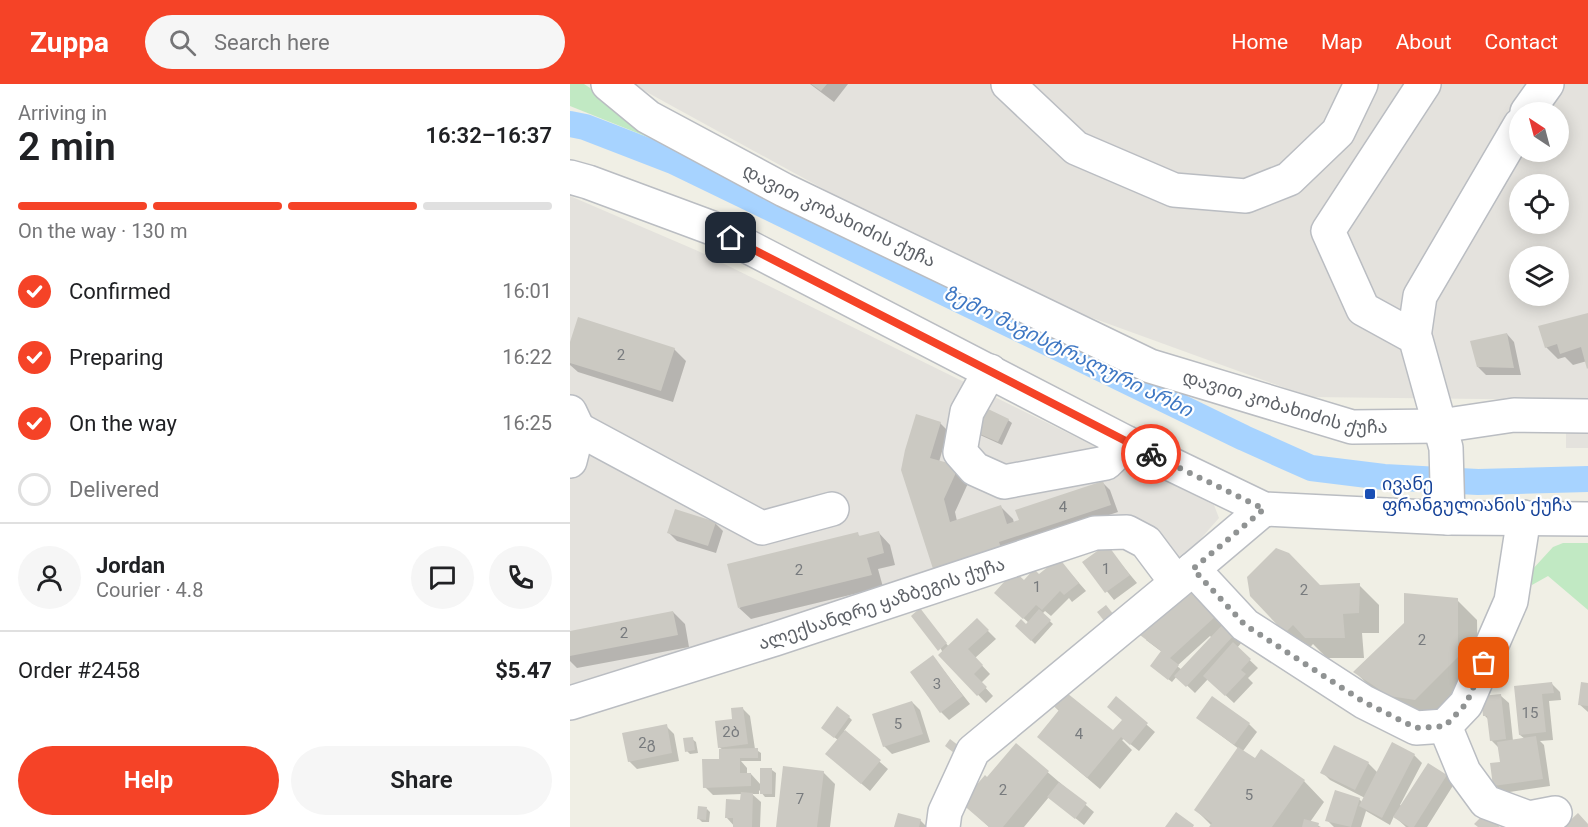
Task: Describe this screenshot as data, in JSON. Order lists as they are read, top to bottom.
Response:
{
  "streets": {
    "street": ["დავით კობახიძის ქუჩა", "ალექსანდრე ყაზბეგის ქუჩა"]
  },
  "water": ["ზემო მაგისტრალური არხი"],
  "places": {
    "transit": ["ივანე ფრანგულიანის ქუჩა"]
  },
  "house_numbers": [
    "2",
    "4",
    "1",
    "2",
    "1",
    "2",
    "2",
    "2",
    "3",
    "15",
    "5",
    "2ბ",
    "4",
    "2გ",
    "2",
    "5",
    "7"
  ],
  "north": "top left",
  "page": {
    "header": "Zuppa",
    "search": "Search here",
    "nav": [
      "Home",
      "Map",
      "About",
      "Contact"
    ],
    "heading": ["2 min", "Arriving in", "16:32–16:37"],
    "panel": [
      "Jordan",
      "Courier · 4.8",
      "Order #2458",
      "$5.47"
    ],
    "bar": "On the way · 130 m",
    "list": [
      ["Confirmed", "16:01"],
      ["Preparing", "16:22"],
      ["On the way", "16:25"],
      "Delivered"
    ],
    "buttons": ["Help", "Share"]
  }
}
